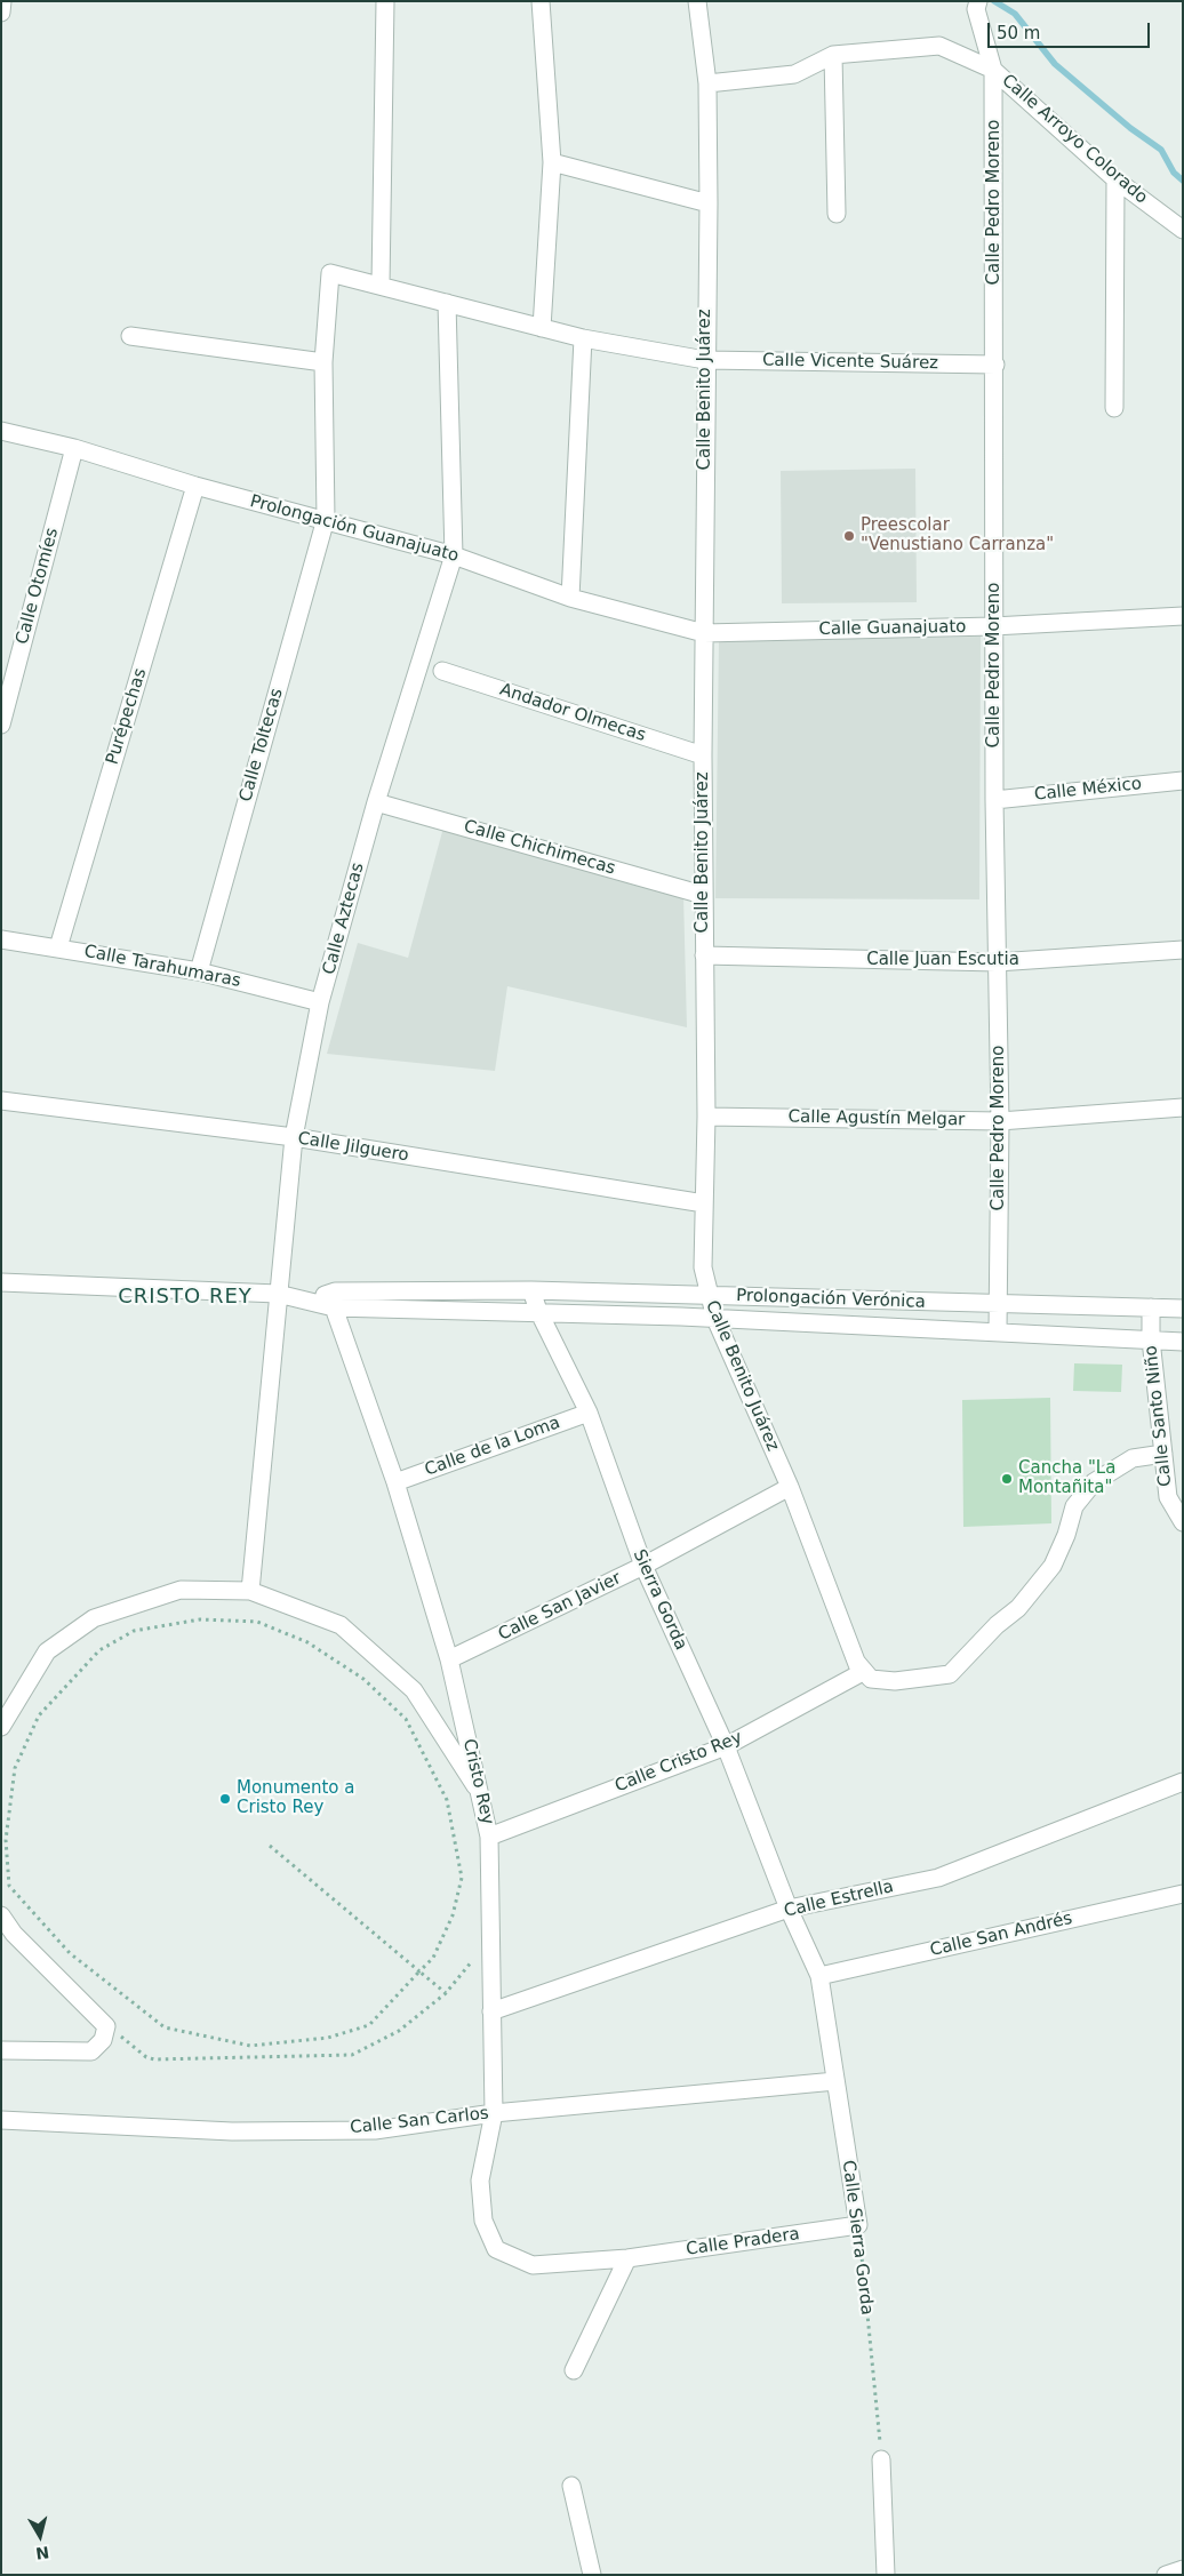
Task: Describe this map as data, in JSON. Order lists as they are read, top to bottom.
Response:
{
  "streets": {
    "street": [
      "Calle Arroyo Colorado",
      "Calle Pedro Moreno",
      "Calle Vicente Suárez",
      "Calle Benito Juárez",
      "Prolongación Guanajuato",
      "Calle Otomíes",
      "Calle Guanajuato",
      "Andador Olmecas",
      "Purépechas",
      "Calle Toltecas",
      "Calle México",
      "Calle Chichimecas",
      "Calle Aztecas",
      "Calle Juan Escutia",
      "Calle Tarahumaras",
      "Calle Agustín Melgar",
      "Calle Jilguero",
      "Prolongación Verónica",
      "Calle Santo Niño",
      "Calle de la Loma",
      "Sierra Gorda",
      "Calle San Javier",
      "Calle Cristo Rey",
      "Cristo Rey",
      "Calle Estrella",
      "Calle San Andrés",
      "Calle San Carlos",
      "Calle Sierra Gorda",
      "Calle Pradera"
    ]
  },
  "crossings": [
    ["Calle Arroyo Colorado", "Calle Pedro Moreno"],
    ["Calle Pedro Moreno", "Calle Vicente Suárez"],
    ["Calle Pedro Moreno", "Calle Guanajuato"],
    ["Calle Pedro Moreno", "Calle México"],
    ["Calle Pedro Moreno", "Calle Juan Escutia"],
    ["Calle Pedro Moreno", "Calle Agustín Melgar"],
    ["Calle Pedro Moreno", "Prolongación Verónica"],
    ["Calle Vicente Suárez", "Calle Benito Juárez"],
    ["Calle Vicente Suárez", "Calle Toltecas"],
    ["Calle Vicente Suárez", "Calle Aztecas"],
    ["Calle Benito Juárez", "Prolongación Guanajuato"],
    ["Calle Benito Juárez", "Calle Guanajuato"],
    ["Calle Benito Juárez", "Andador Olmecas"],
    ["Calle Benito Juárez", "Calle Chichimecas"],
    ["Calle Benito Juárez", "Calle Juan Escutia"],
    ["Calle Benito Juárez", "Calle Agustín Melgar"],
    ["Calle Benito Juárez", "Calle Jilguero"],
    ["Calle Benito Juárez", "Prolongación Verónica"],
    ["Calle Benito Juárez", "Calle San Javier"],
    ["Calle Benito Juárez", "Calle Cristo Rey"],
    ["Prolongación Guanajuato", "Calle Otomíes"],
    ["Prolongación Guanajuato", "Calle Guanajuato"],
    ["Prolongación Guanajuato", "Purépechas"],
    ["Prolongación Guanajuato", "Calle Toltecas"],
    ["Prolongación Guanajuato", "Calle Aztecas"],
    ["Purépechas", "Calle Tarahumaras"],
    ["Calle Toltecas", "Calle Tarahumaras"],
    ["Calle Chichimecas", "Calle Aztecas"],
    ["Calle Aztecas", "Calle Tarahumaras"],
    ["Calle Aztecas", "Calle Jilguero"],
    ["Calle Aztecas", "Prolongación Verónica"],
    ["Prolongación Verónica", "Calle Santo Niño"],
    ["Prolongación Verónica", "Sierra Gorda"],
    ["Prolongación Verónica", "Cristo Rey"],
    ["Calle de la Loma", "Sierra Gorda"],
    ["Calle de la Loma", "Cristo Rey"],
    ["Sierra Gorda", "Calle San Javier"],
    ["Sierra Gorda", "Calle Cristo Rey"],
    ["Sierra Gorda", "Calle Estrella"],
    ["Sierra Gorda", "Calle Sierra Gorda"],
    ["Calle San Javier", "Cristo Rey"],
    ["Calle Cristo Rey", "Cristo Rey"],
    ["Cristo Rey", "Calle Estrella"],
    ["Cristo Rey", "Calle San Carlos"],
    ["Cristo Rey", "Calle Pradera"],
    ["Calle Estrella", "Calle Sierra Gorda"],
    ["Calle San Andrés", "Calle Sierra Gorda"],
    ["Calle San Carlos", "Calle Sierra Gorda"],
    ["Calle Sierra Gorda", "Calle Pradera"]
  ],
  "districts": ["CRISTO REY"],
  "places": ["Preescolar \"Venustiano Carranza\"", "Cancha \"La Montañita\"", "Monumento a Cristo Rey"],
  "scale_bar": "50 m",
  "north": "bottom"
}
